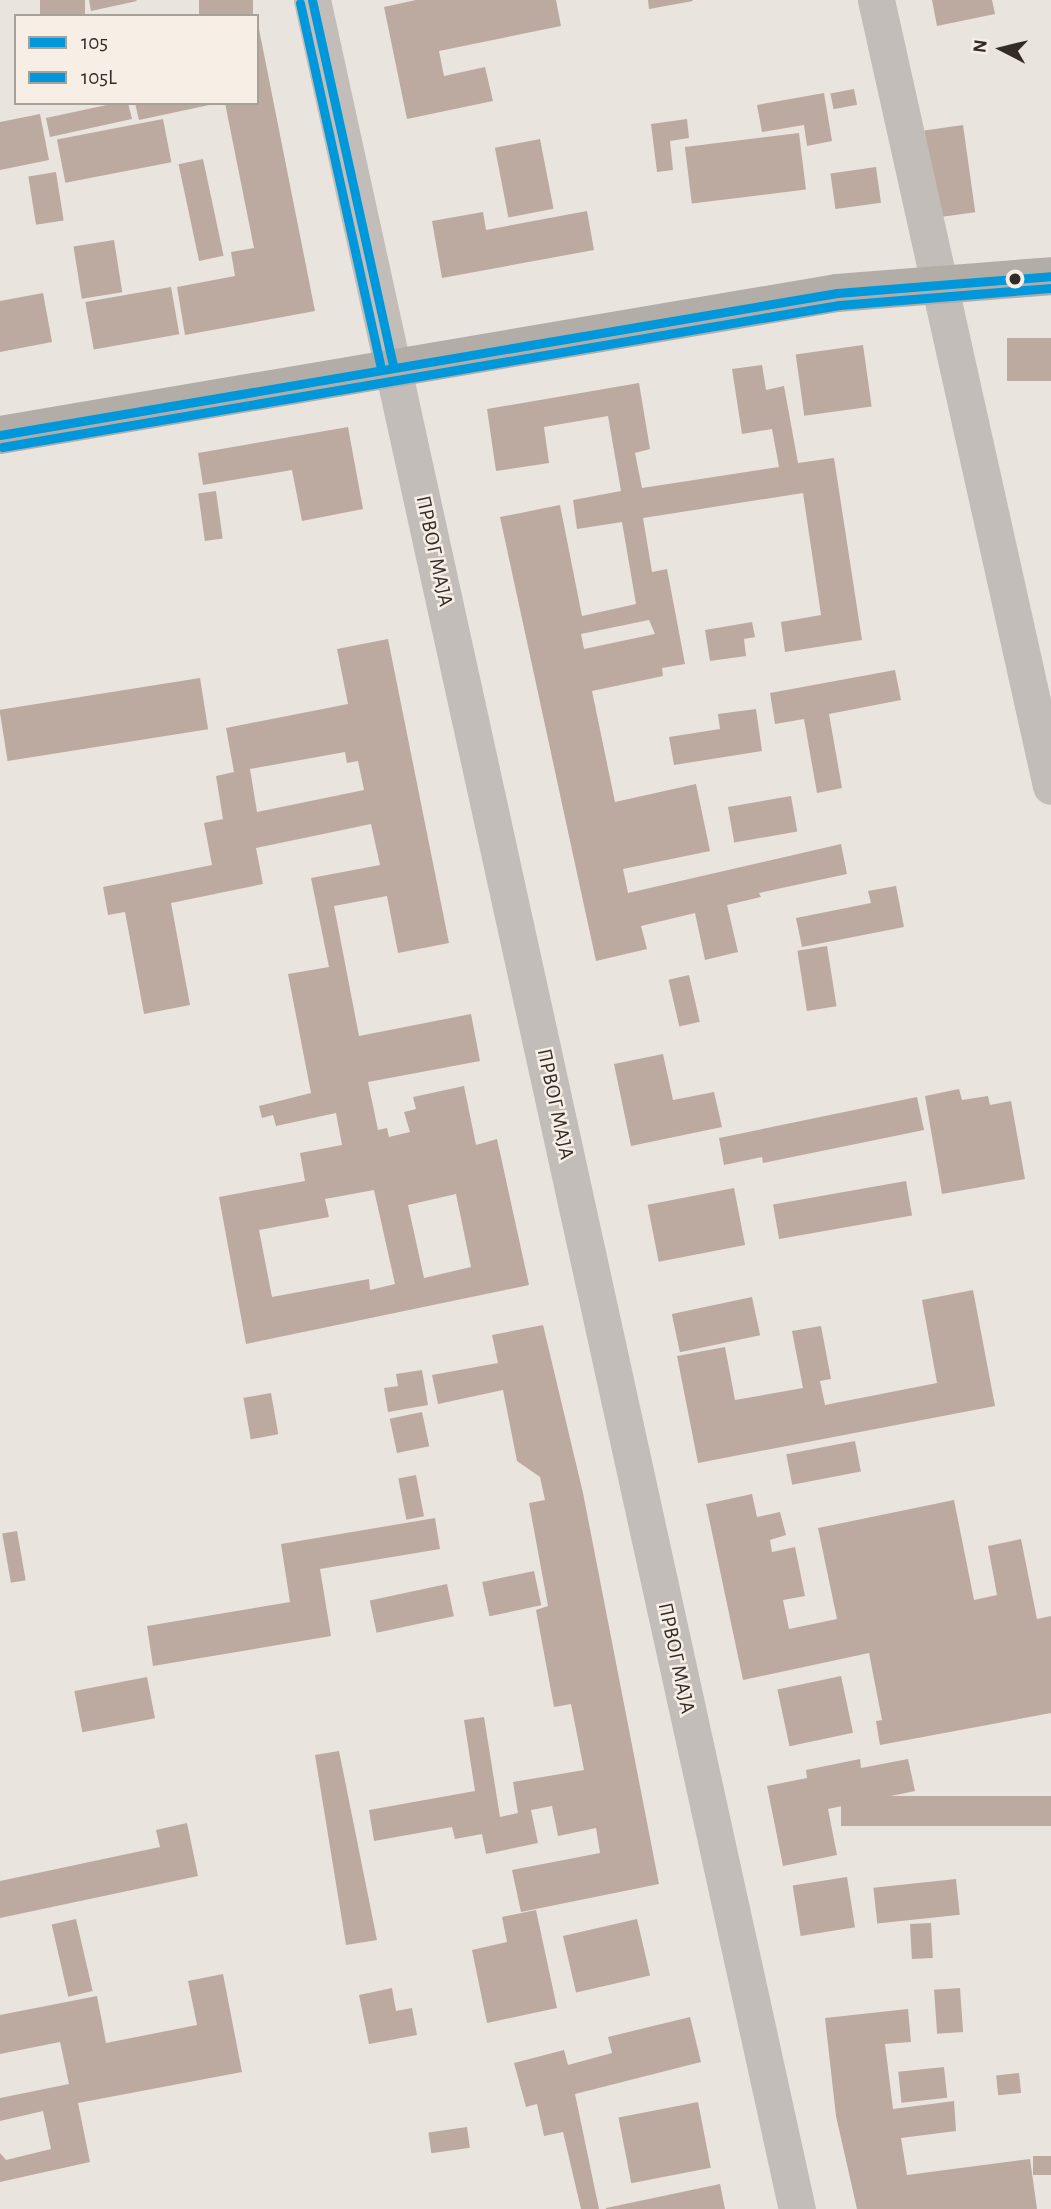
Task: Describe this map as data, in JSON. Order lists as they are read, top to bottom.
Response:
{
  "streets": {
    "street": ["ПРВОГ МАЈА"]
  },
  "lines": ["transit line 105", "transit line 105L"],
  "legend": ["105", "105L"],
  "north": "left"
}
